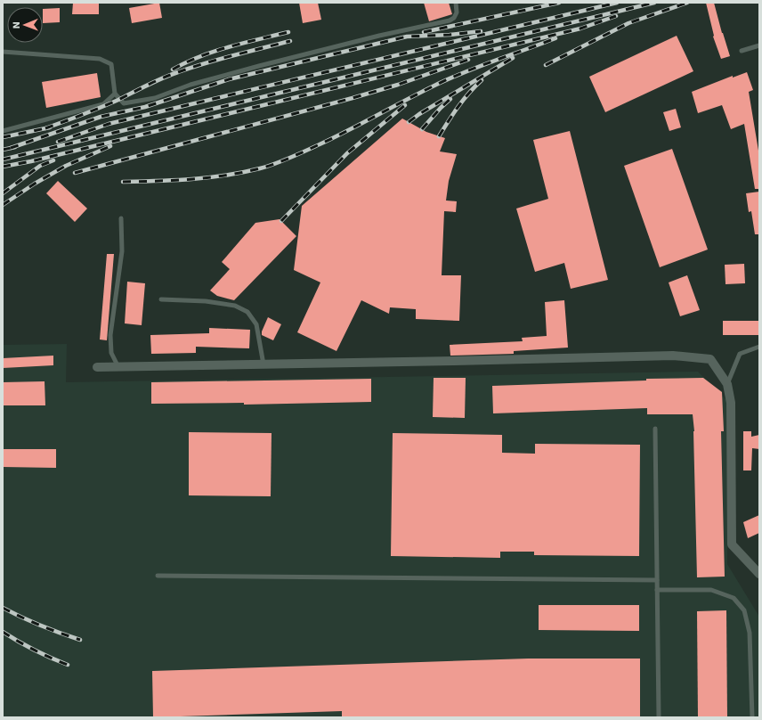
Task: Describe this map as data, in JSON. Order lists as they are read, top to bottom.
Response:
{
  "north": "left"
}
